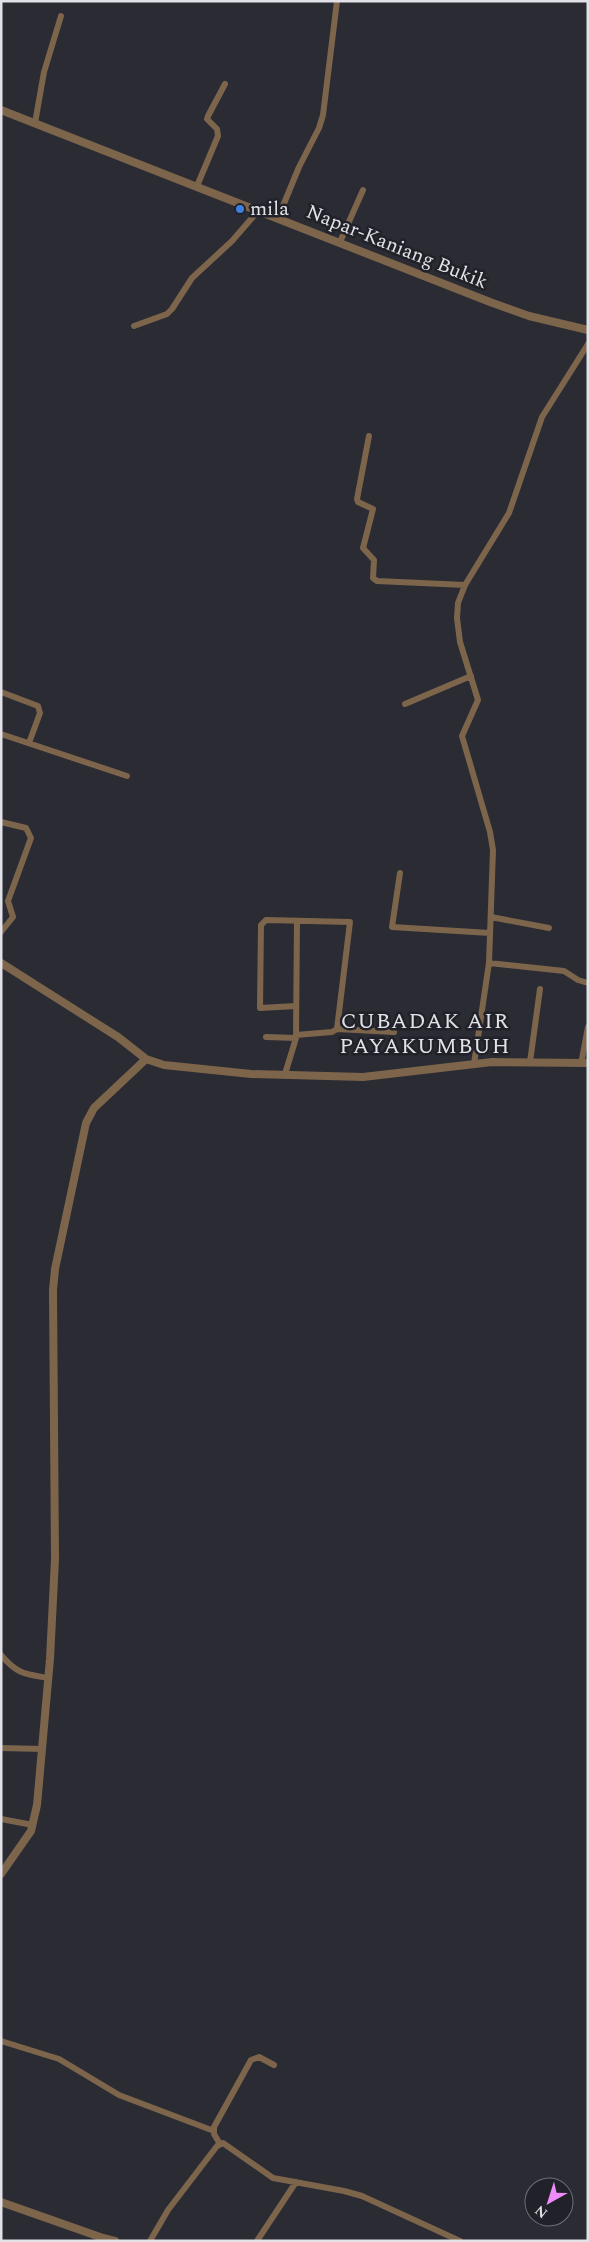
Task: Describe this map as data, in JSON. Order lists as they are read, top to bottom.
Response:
{
  "streets": {
    "street": ["Napar-Kaniang Bukik"]
  },
  "districts": ["CUBADAK AIR PAYAKUMBUH"],
  "places": ["mila"],
  "north": "bottom left"
}
